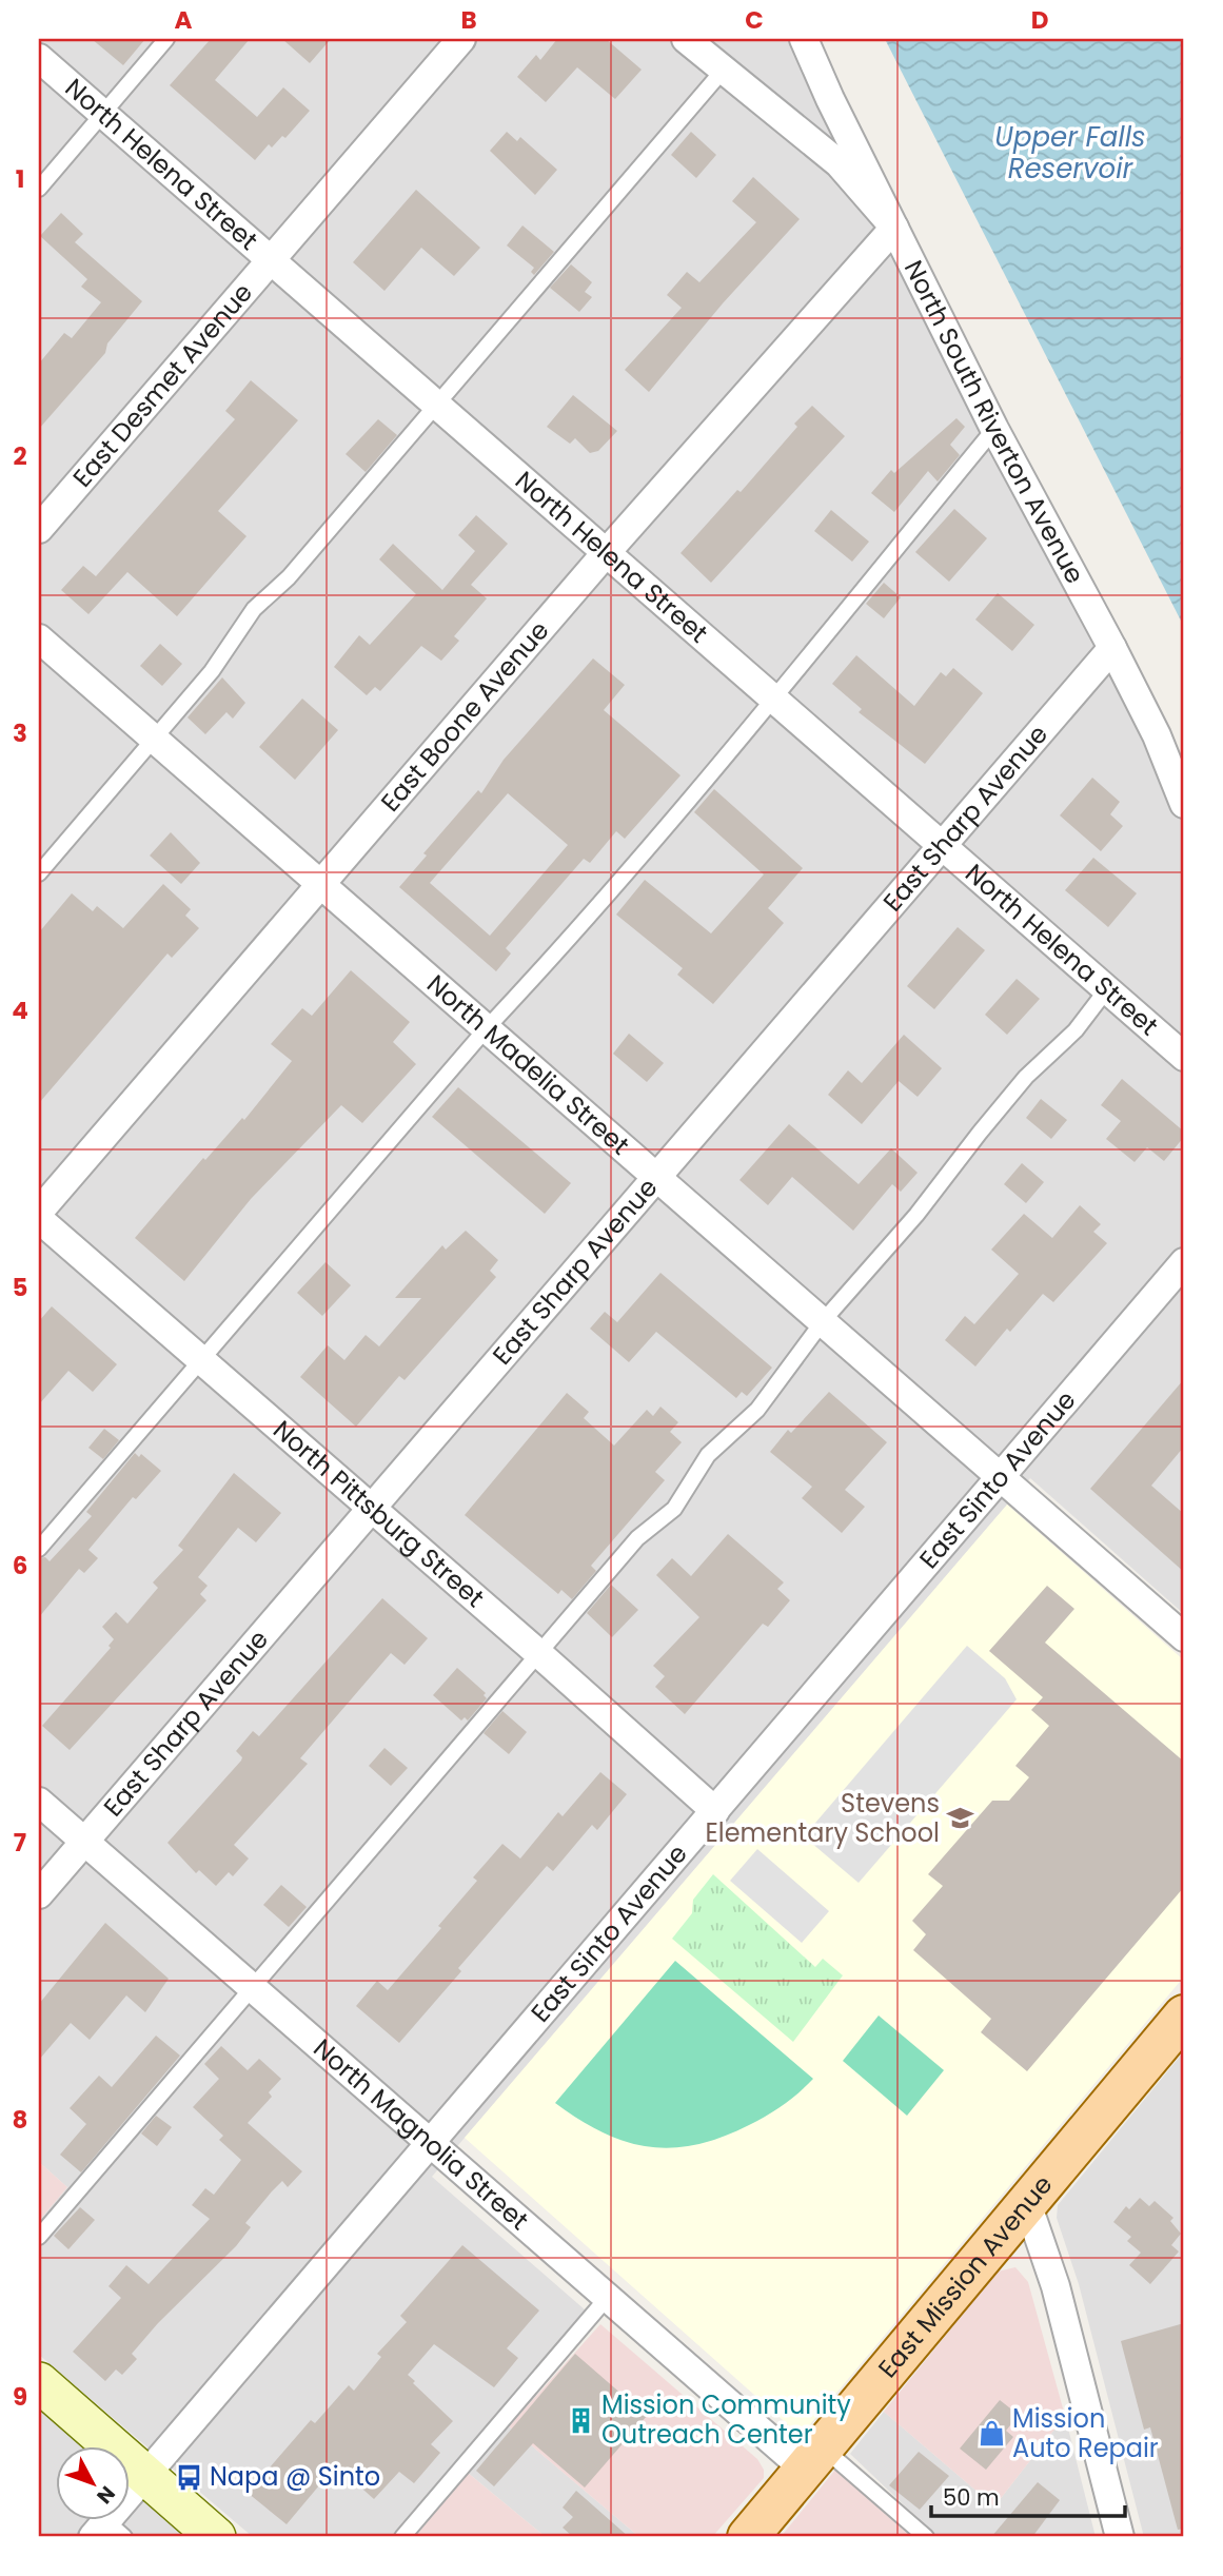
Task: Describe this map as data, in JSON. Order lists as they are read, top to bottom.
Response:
{
  "streets": {
    "main road": ["East Mission Avenue"],
    "street": [
      "North Helena Street",
      "East Desmet Avenue",
      "North South Riverton Avenue",
      "East Boone Avenue",
      "East Sharp Avenue",
      "North Madelia Street",
      "East Sinto Avenue",
      "North Pittsburg Street",
      "North Magnolia Street"
    ]
  },
  "crossings": [
    ["North Helena Street", "East Desmet Avenue"],
    ["North Helena Street", "East Boone Avenue"],
    ["North Helena Street", "East Sharp Avenue"],
    ["North South Riverton Avenue", "East Boone Avenue"],
    ["North South Riverton Avenue", "East Sharp Avenue"],
    ["East Boone Avenue", "North Madelia Street"],
    ["East Sharp Avenue", "North Madelia Street"],
    ["East Sharp Avenue", "North Pittsburg Street"],
    ["East Sharp Avenue", "North Magnolia Street"],
    ["North Madelia Street", "East Sinto Avenue"],
    ["East Sinto Avenue", "North Pittsburg Street"],
    ["East Sinto Avenue", "North Magnolia Street"],
    ["North Magnolia Street", "East Mission Avenue"]
  ],
  "water": ["Upper Falls Reservoir"],
  "places": {
    "school or university": ["Stevens Elementary School"],
    "building": ["Mission Community Outreach Center"],
    "shop": ["Mission Auto Repair"],
    "bus stop": ["Napa @ Sinto"]
  },
  "scale_bar": "50 m",
  "north": "bottom right",
  "grid": {
    "columns": [
      "A",
      "B",
      "C",
      "D"
    ],
    "rows": [
      "1",
      "2",
      "3",
      "4",
      "5",
      "6",
      "7",
      "8",
      "9"
    ]
  }
}
